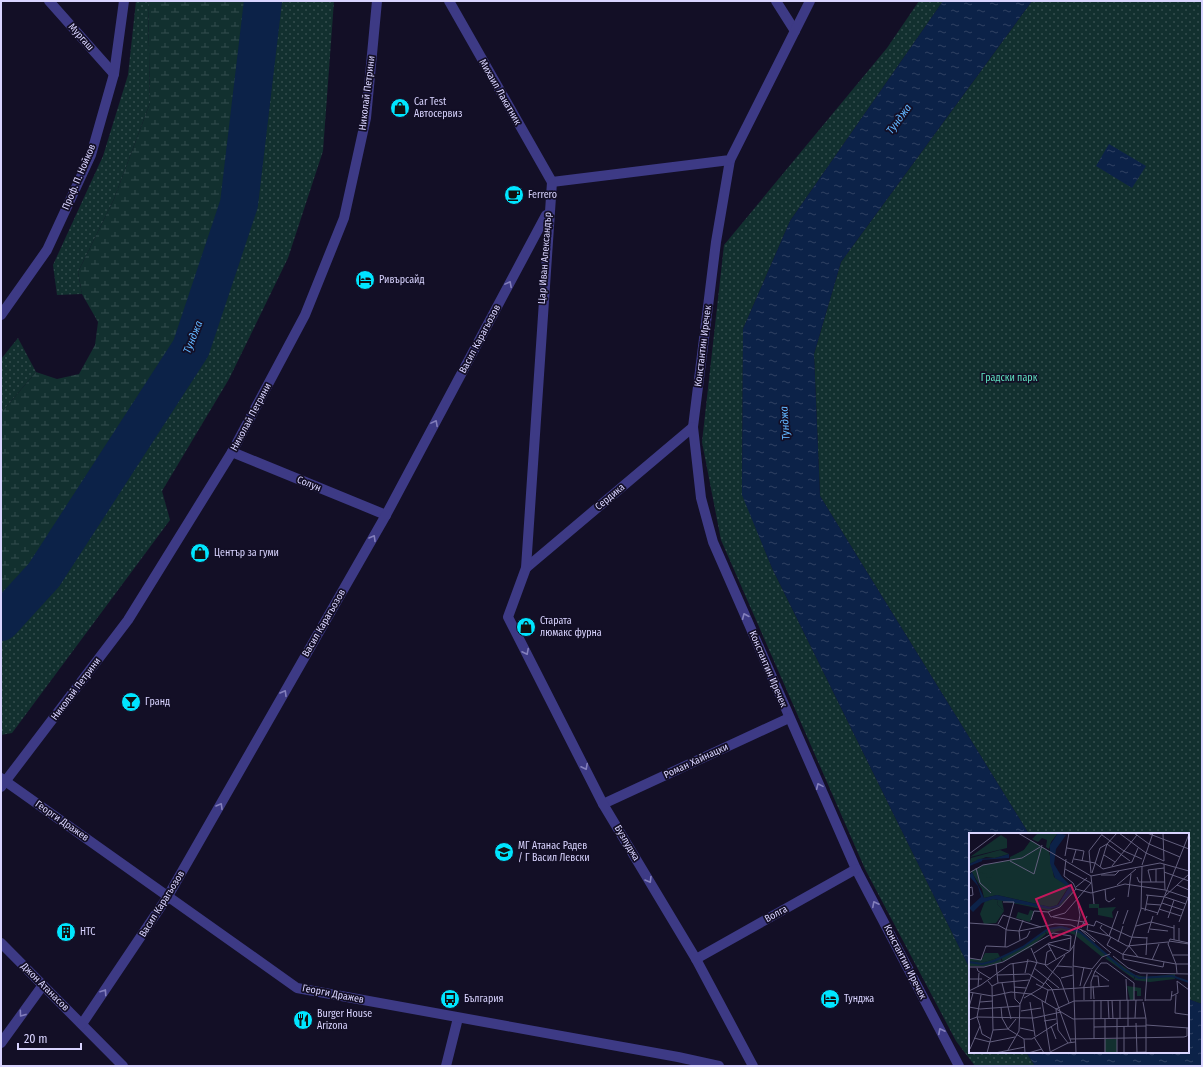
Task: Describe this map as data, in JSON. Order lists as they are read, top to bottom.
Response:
{
  "streets": {
    "street": [
      "Мургаш",
      "Михаил Лакатник",
      "Николай Петрини",
      "Проф. П. Нойков",
      "Цар Иван Александър",
      "Васил Карагьозов",
      "Константин Иречек",
      "Солун",
      "Сердика",
      "Роман Хайнацки",
      "Георги Дражев",
      "Бузлуджа",
      "Волга",
      "Джон Атанасов"
    ]
  },
  "crossings": [
    ["Мургаш", "Проф. П. Нойков"],
    ["Михаил Лакатник", "Цар Иван Александър"],
    ["Николай Петрини", "Солун"],
    ["Николай Петрини", "Георги Дражев"],
    ["Цар Иван Александър", "Васил Карагьозов"],
    ["Цар Иван Александър", "Сердика"],
    ["Цар Иван Александър", "Бузлуджа"],
    ["Васил Карагьозов", "Солун"],
    ["Васил Карагьозов", "Георги Дражев"],
    ["Васил Карагьозов", "Джон Атанасов"],
    ["Константин Иречек", "Сердика"],
    ["Константин Иречек", "Роман Хайнацки"],
    ["Константин Иречек", "Волга"],
    ["Роман Хайнацки", "Бузлуджа"],
    ["Бузлуджа", "Волга"]
  ],
  "one_way": ["Васил Карагьозов", "Константин Иречек", "Бузлуджа"],
  "water": ["Тунджа"],
  "parks": ["Градски парк"],
  "places": {
    "shop": ["Car Test Автосервиз", "Център за гуми", "Старата люмакс фурна"],
    "cafe": ["Ferrero"],
    "hotel": ["Ривърсайд", "Тунджа"],
    "bar": ["Гранд"],
    "school or university": ["МГ Атанас Радев / Г Васил Левски"],
    "building": ["НТС"],
    "bus stop": ["България"],
    "restaurant": ["Burger House Arizona"]
  },
  "scale_bar": "20 m"
}
